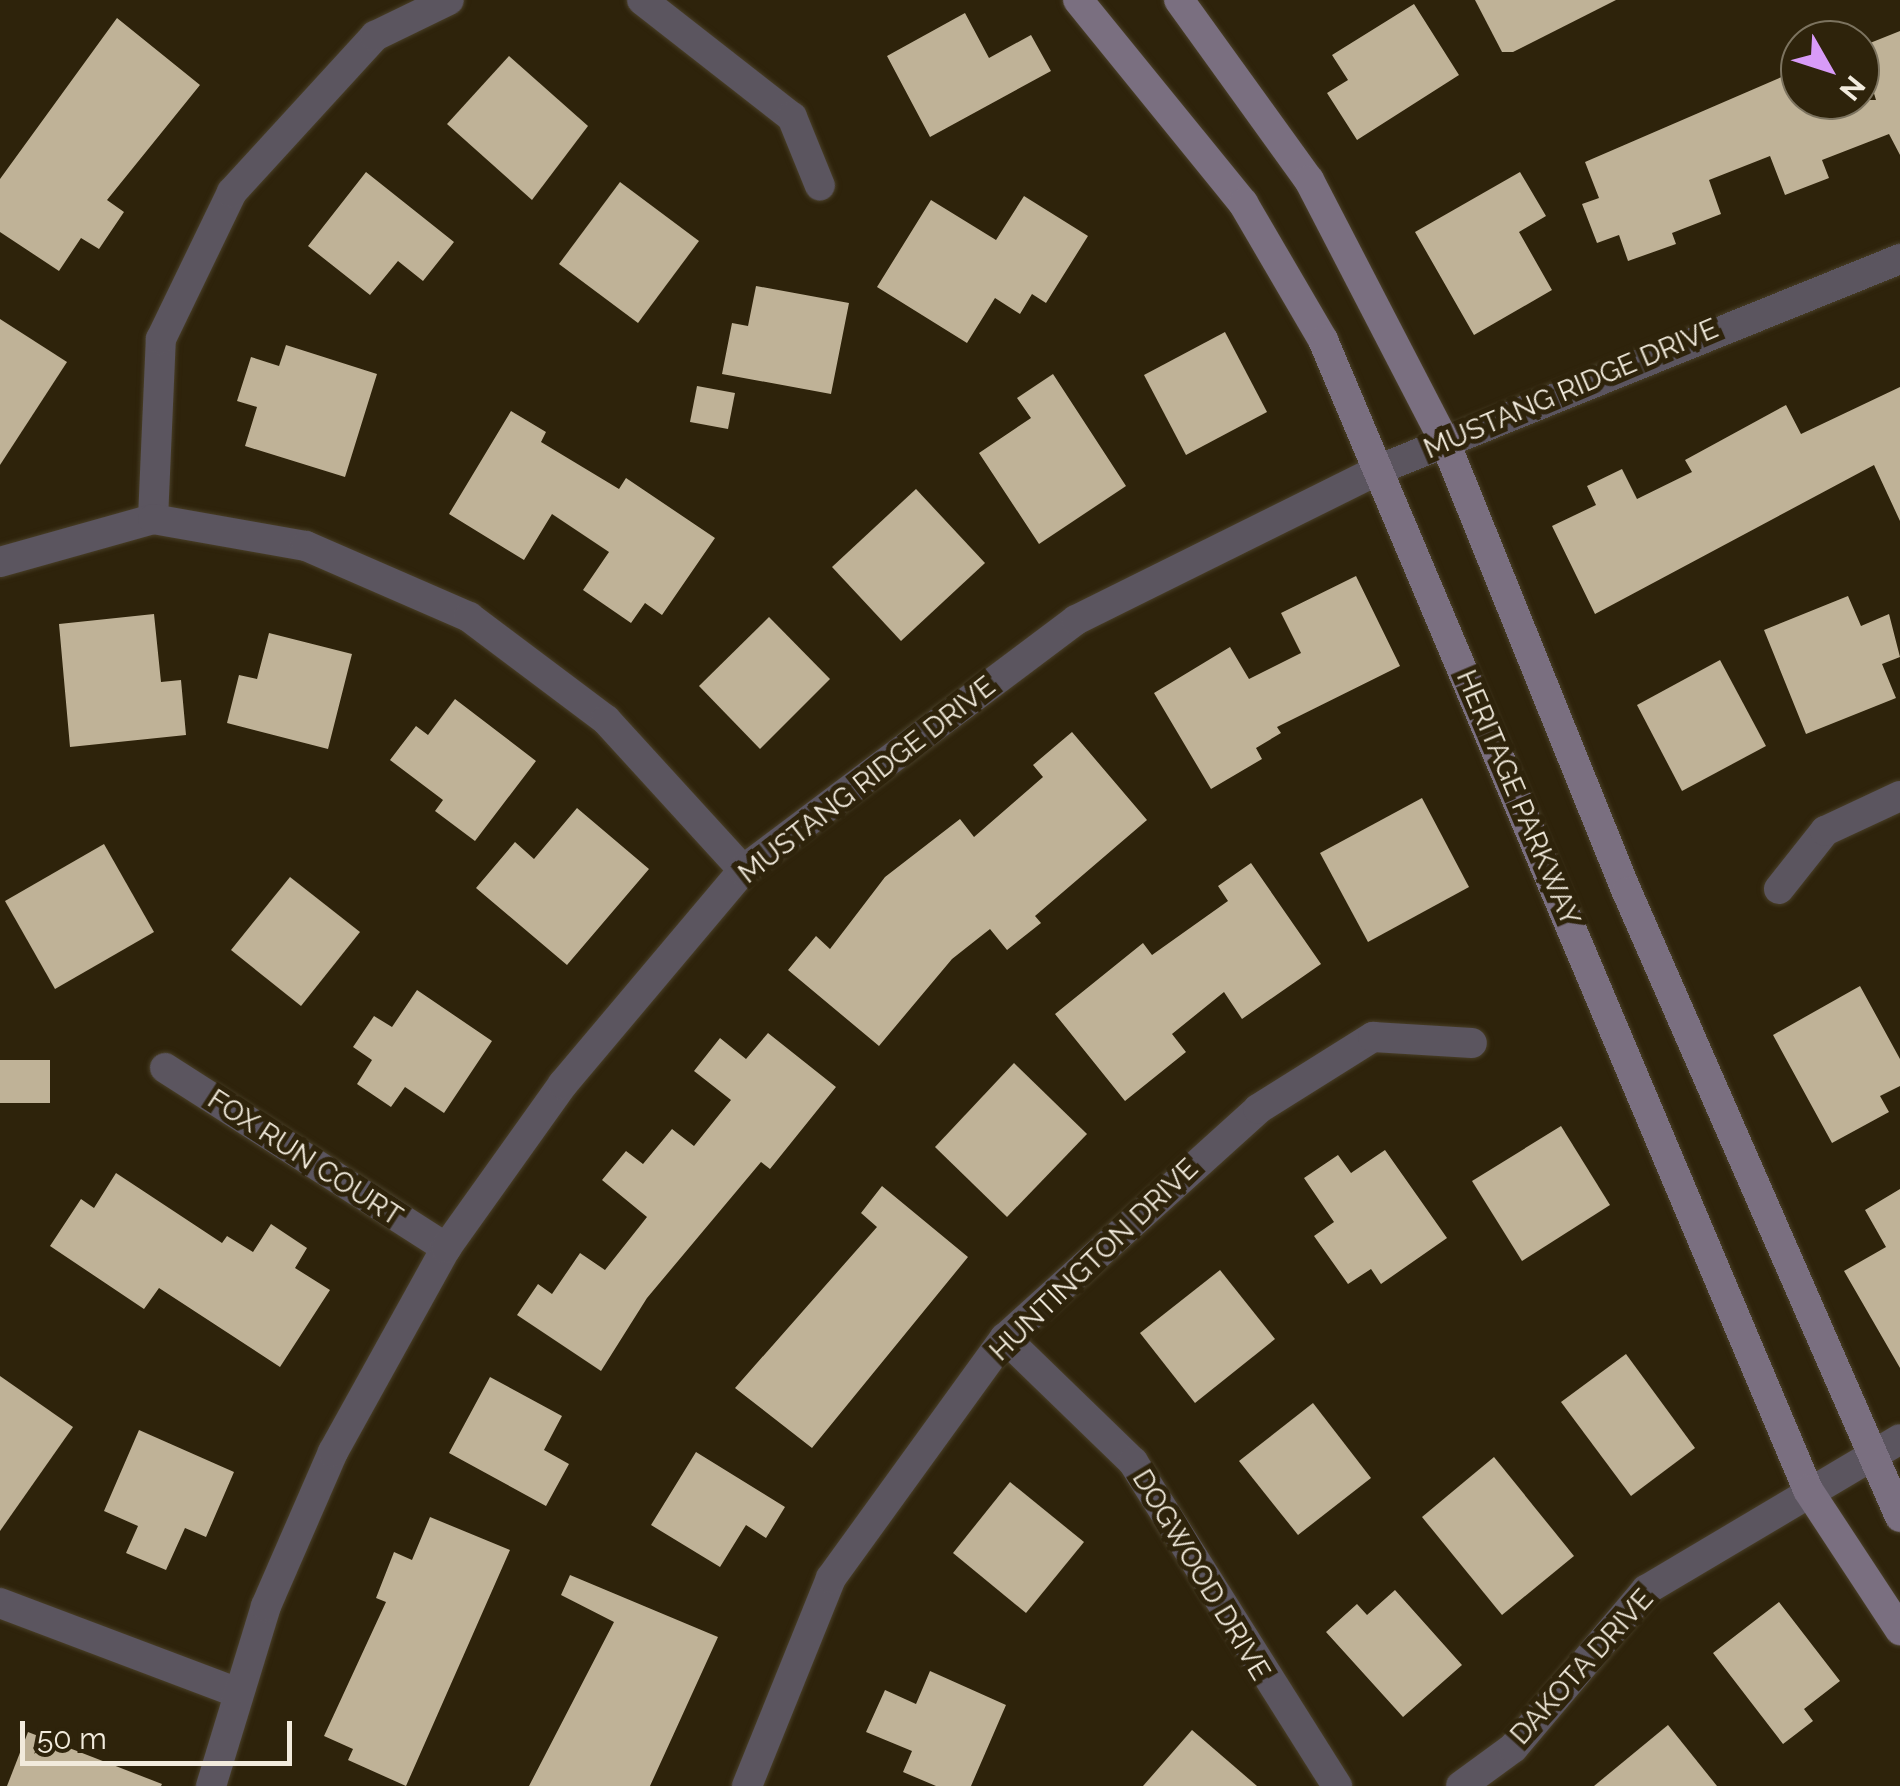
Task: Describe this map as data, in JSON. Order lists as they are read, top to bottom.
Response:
{
  "streets": {
    "main road": ["HERITAGE PARKWAY"],
    "street": [
      "MUSTANG RIDGE DRIVE",
      "FOX RUN COURT",
      "HUNTINGTON DRIVE",
      "DOGWOOD DRIVE",
      "DAKOTA DRIVE"
    ]
  },
  "crossings": [
    ["MUSTANG RIDGE DRIVE", "HERITAGE PARKWAY"],
    ["MUSTANG RIDGE DRIVE", "FOX RUN COURT"],
    ["HERITAGE PARKWAY", "DAKOTA DRIVE"],
    ["HUNTINGTON DRIVE", "DOGWOOD DRIVE"]
  ],
  "scale_bar": "50 m",
  "north": "bottom right"
}
